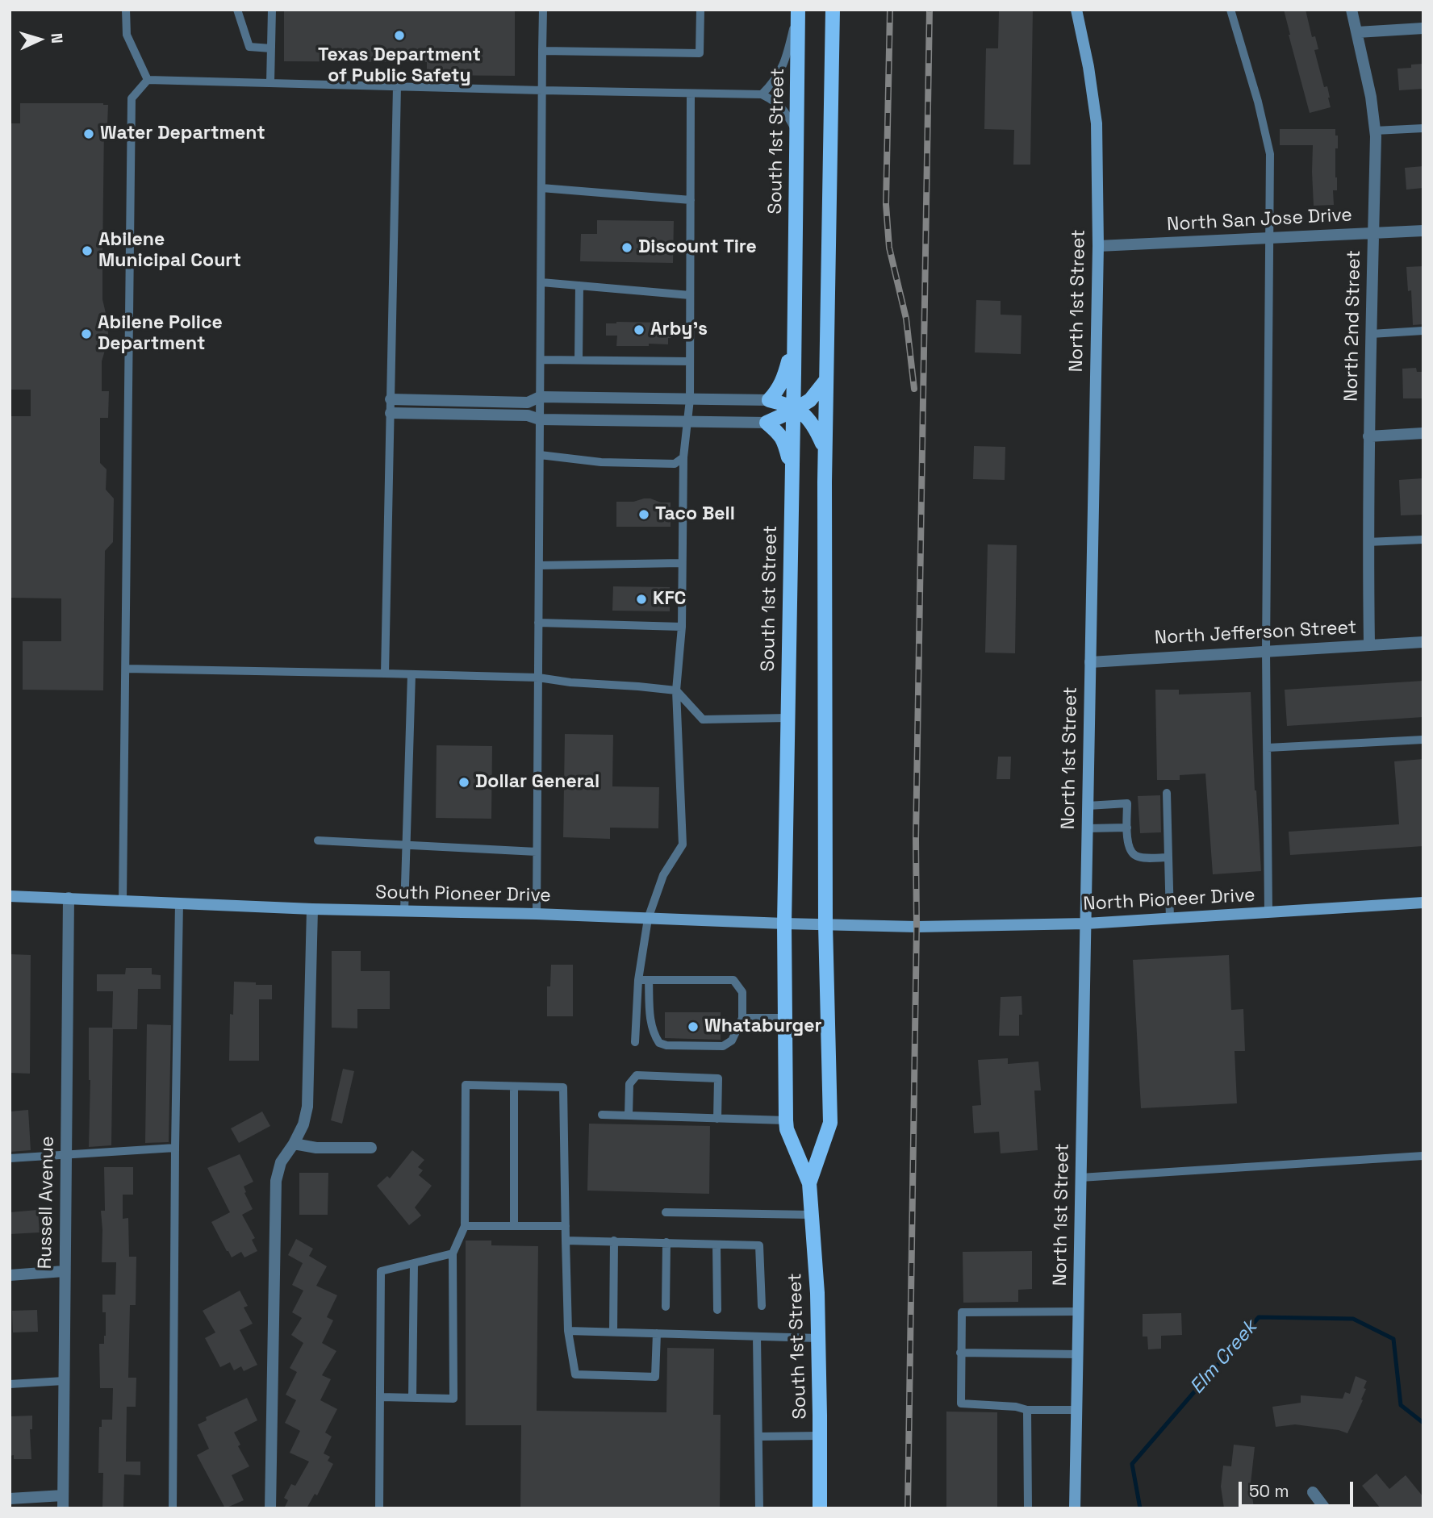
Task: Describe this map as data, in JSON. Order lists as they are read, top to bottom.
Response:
{
  "streets": {
    "main road": [
      "South 1st Street",
      "North 1st Street",
      "South Pioneer Drive",
      "North Pioneer Drive"
    ],
    "street": [
      "North San Jose Drive",
      "North 2nd Street",
      "North Jefferson Street",
      "Russell Avenue"
    ]
  },
  "crossings": [
    ["South 1st Street", "South Pioneer Drive"],
    ["North San Jose Drive", "North 1st Street"],
    ["North San Jose Drive", "North 2nd Street"],
    ["North 1st Street", "North Jefferson Street"],
    ["North 1st Street", "North Pioneer Drive"],
    ["North 2nd Street", "North Jefferson Street"],
    ["South Pioneer Drive", "North Pioneer Drive"],
    ["South Pioneer Drive", "Russell Avenue"]
  ],
  "water": ["Elm Creek"],
  "places": [
    "Texas Department of Public Safety",
    "Water Department",
    "Discount Tire",
    "Abilene Municipal Court",
    "Arby's",
    "Abilene Police Department",
    "Taco Bell",
    "KFC",
    "Dollar General",
    "Whataburger"
  ],
  "scale_bar": "50 m",
  "north": "right"
}
